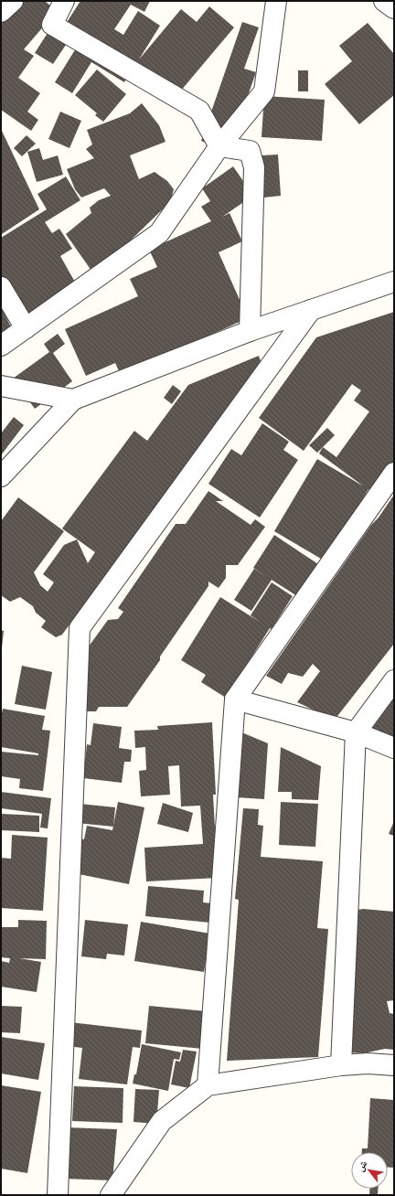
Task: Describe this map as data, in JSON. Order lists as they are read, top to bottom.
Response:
{
  "north": "top left"
}
